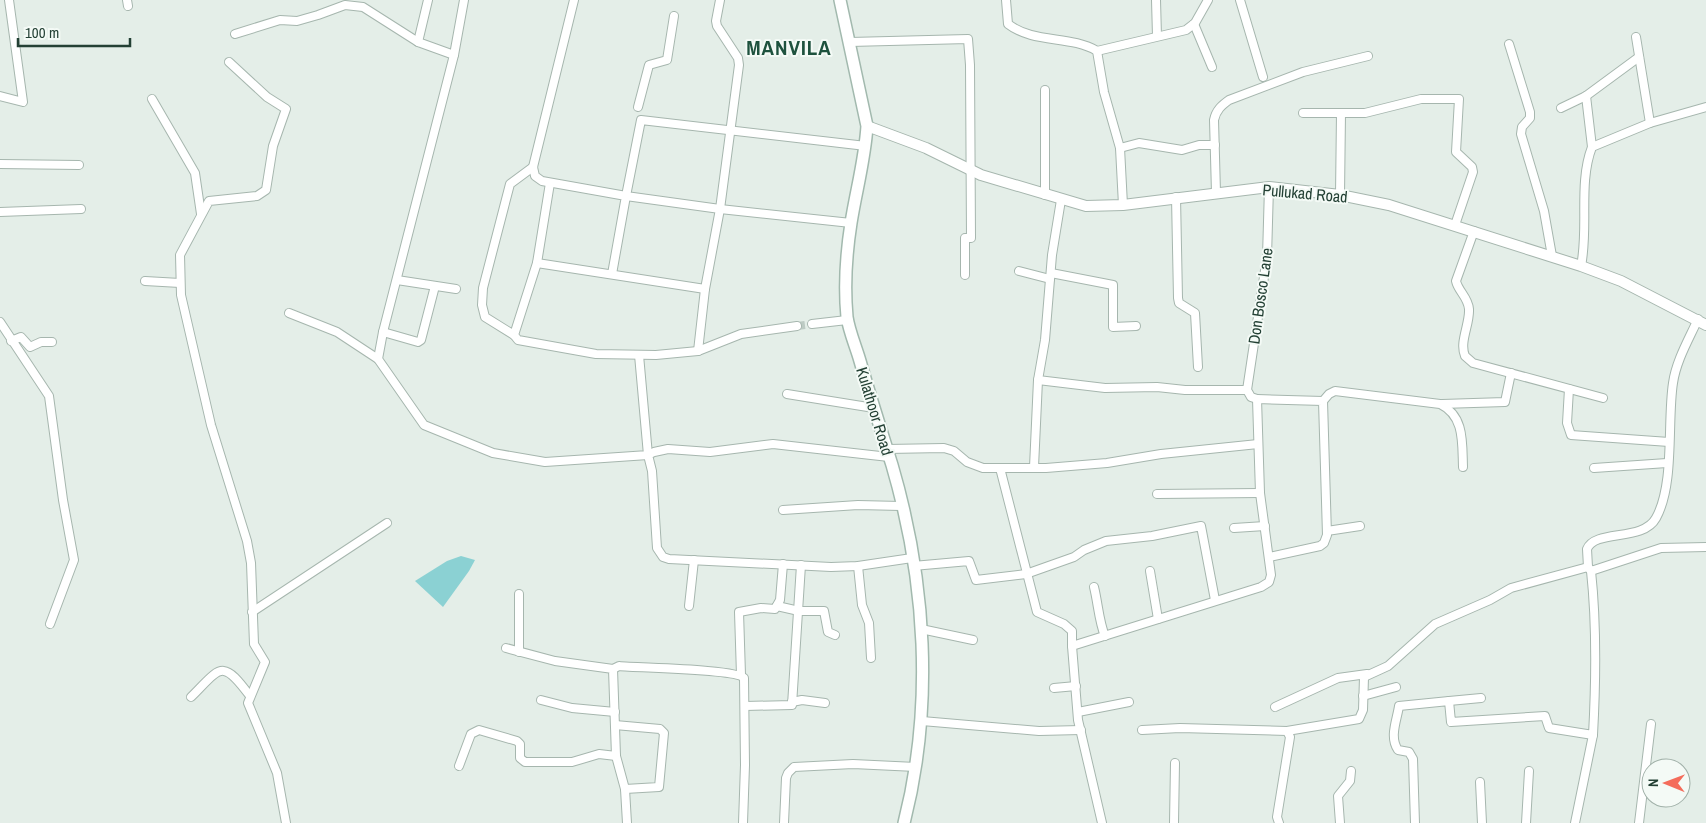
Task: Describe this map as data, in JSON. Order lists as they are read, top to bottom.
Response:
{
  "streets": {
    "main road": ["Kulathoor Road"],
    "street": ["Pullukad Road", "Don Bosco Lane"]
  },
  "crossings": [
    ["Pullukad Road", "Don Bosco Lane"],
    ["Pullukad Road", "Kulathoor Road"]
  ],
  "districts": ["MANVILA"],
  "scale_bar": "100 m",
  "north": "left"
}
